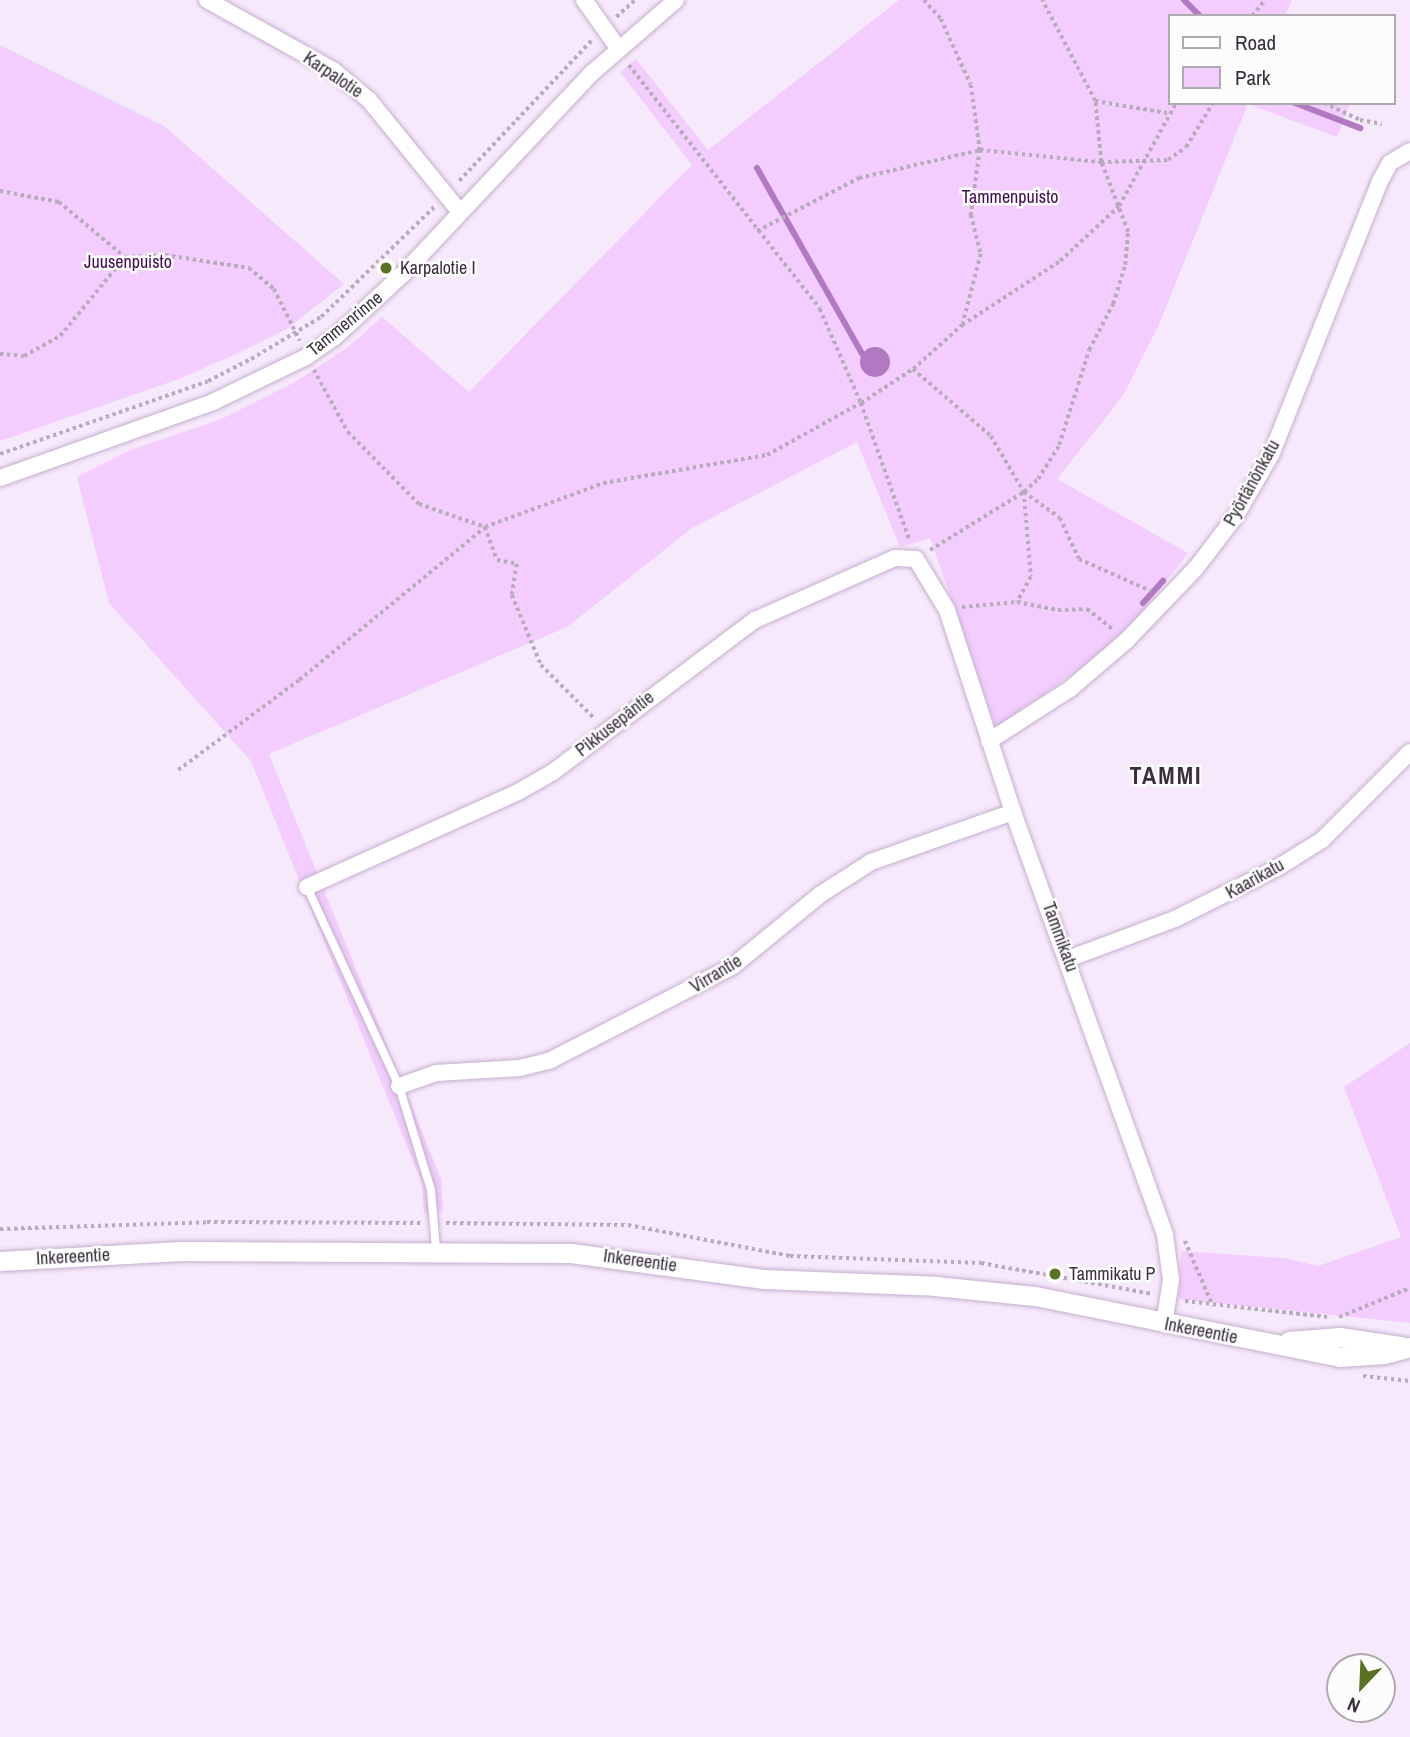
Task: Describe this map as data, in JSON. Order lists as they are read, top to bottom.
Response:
{
  "streets": {
    "street": [
      "Karpalotie",
      "Tammenrinne",
      "Pyörtänönkatu",
      "Pikkusepäntie",
      "Kaarikatu",
      "Tammikatu",
      "Virrantie",
      "Inkereentie"
    ]
  },
  "crossings": [
    ["Karpalotie", "Tammenrinne"],
    ["Pyörtänönkatu", "Tammikatu"],
    ["Pikkusepäntie", "Tammikatu"],
    ["Kaarikatu", "Tammikatu"],
    ["Tammikatu", "Virrantie"],
    ["Tammikatu", "Inkereentie"]
  ],
  "districts": ["TAMMI"],
  "parks": ["Tammenpuisto", "Juusenpuisto"],
  "places": ["Karpalotie I", "Tammikatu P"],
  "legend": ["Road", "Park"],
  "north": "bottom left"
}
